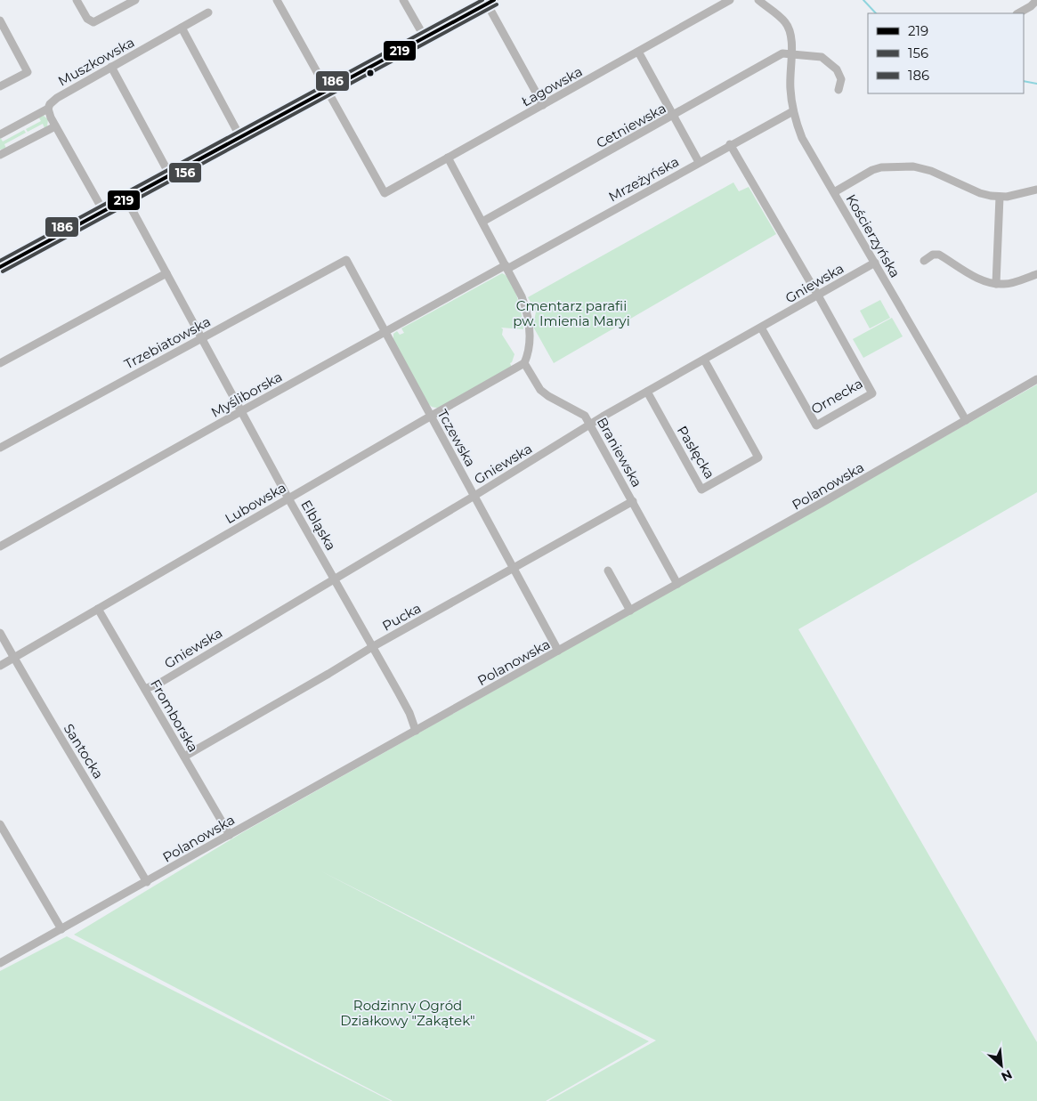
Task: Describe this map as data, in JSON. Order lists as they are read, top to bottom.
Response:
{
  "streets": {
    "street": [
      "Muszkowska",
      "Łagowska",
      "Cetniewska",
      "Mrzeżyńska",
      "Kościerzyńska",
      "Gniewska",
      "Trzebiatowska",
      "Myśliborska",
      "Ornecka",
      "Tczewska",
      "Braniewska",
      "Pasłęcka",
      "Polanowska",
      "Lubowska",
      "Elbląska",
      "Pucka",
      "Fromborska",
      "Santocka"
    ]
  },
  "crossings": [
    ["Cetniewska", "Kościerzyńska"],
    ["Mrzeżyńska", "Kościerzyńska"],
    ["Mrzeżyńska", "Myśliborska"],
    ["Kościerzyńska", "Gniewska"],
    ["Kościerzyńska", "Polanowska"],
    ["Gniewska", "Ornecka"],
    ["Gniewska", "Tczewska"],
    ["Gniewska", "Braniewska"],
    ["Gniewska", "Pasłęcka"],
    ["Gniewska", "Elbląska"],
    ["Gniewska", "Fromborska"],
    ["Trzebiatowska", "Tczewska"],
    ["Trzebiatowska", "Elbląska"],
    ["Myśliborska", "Tczewska"],
    ["Myśliborska", "Elbląska"],
    ["Tczewska", "Polanowska"],
    ["Tczewska", "Lubowska"],
    ["Tczewska", "Pucka"],
    ["Braniewska", "Polanowska"],
    ["Braniewska", "Lubowska"],
    ["Braniewska", "Pucka"],
    ["Polanowska", "Elbląska"],
    ["Polanowska", "Fromborska"],
    ["Polanowska", "Santocka"],
    ["Lubowska", "Elbląska"],
    ["Lubowska", "Fromborska"],
    ["Lubowska", "Santocka"],
    ["Elbląska", "Pucka"],
    ["Pucka", "Fromborska"]
  ],
  "parks": ["Cmentarz parafii pw. Imienia Maryi", "Rodzinny Ogród Działkowy \"Zakątek\""],
  "lines": ["transit line 219", "transit line 186", "transit line 156"],
  "legend": ["219", "156", "186"],
  "north": "bottom right"
}
